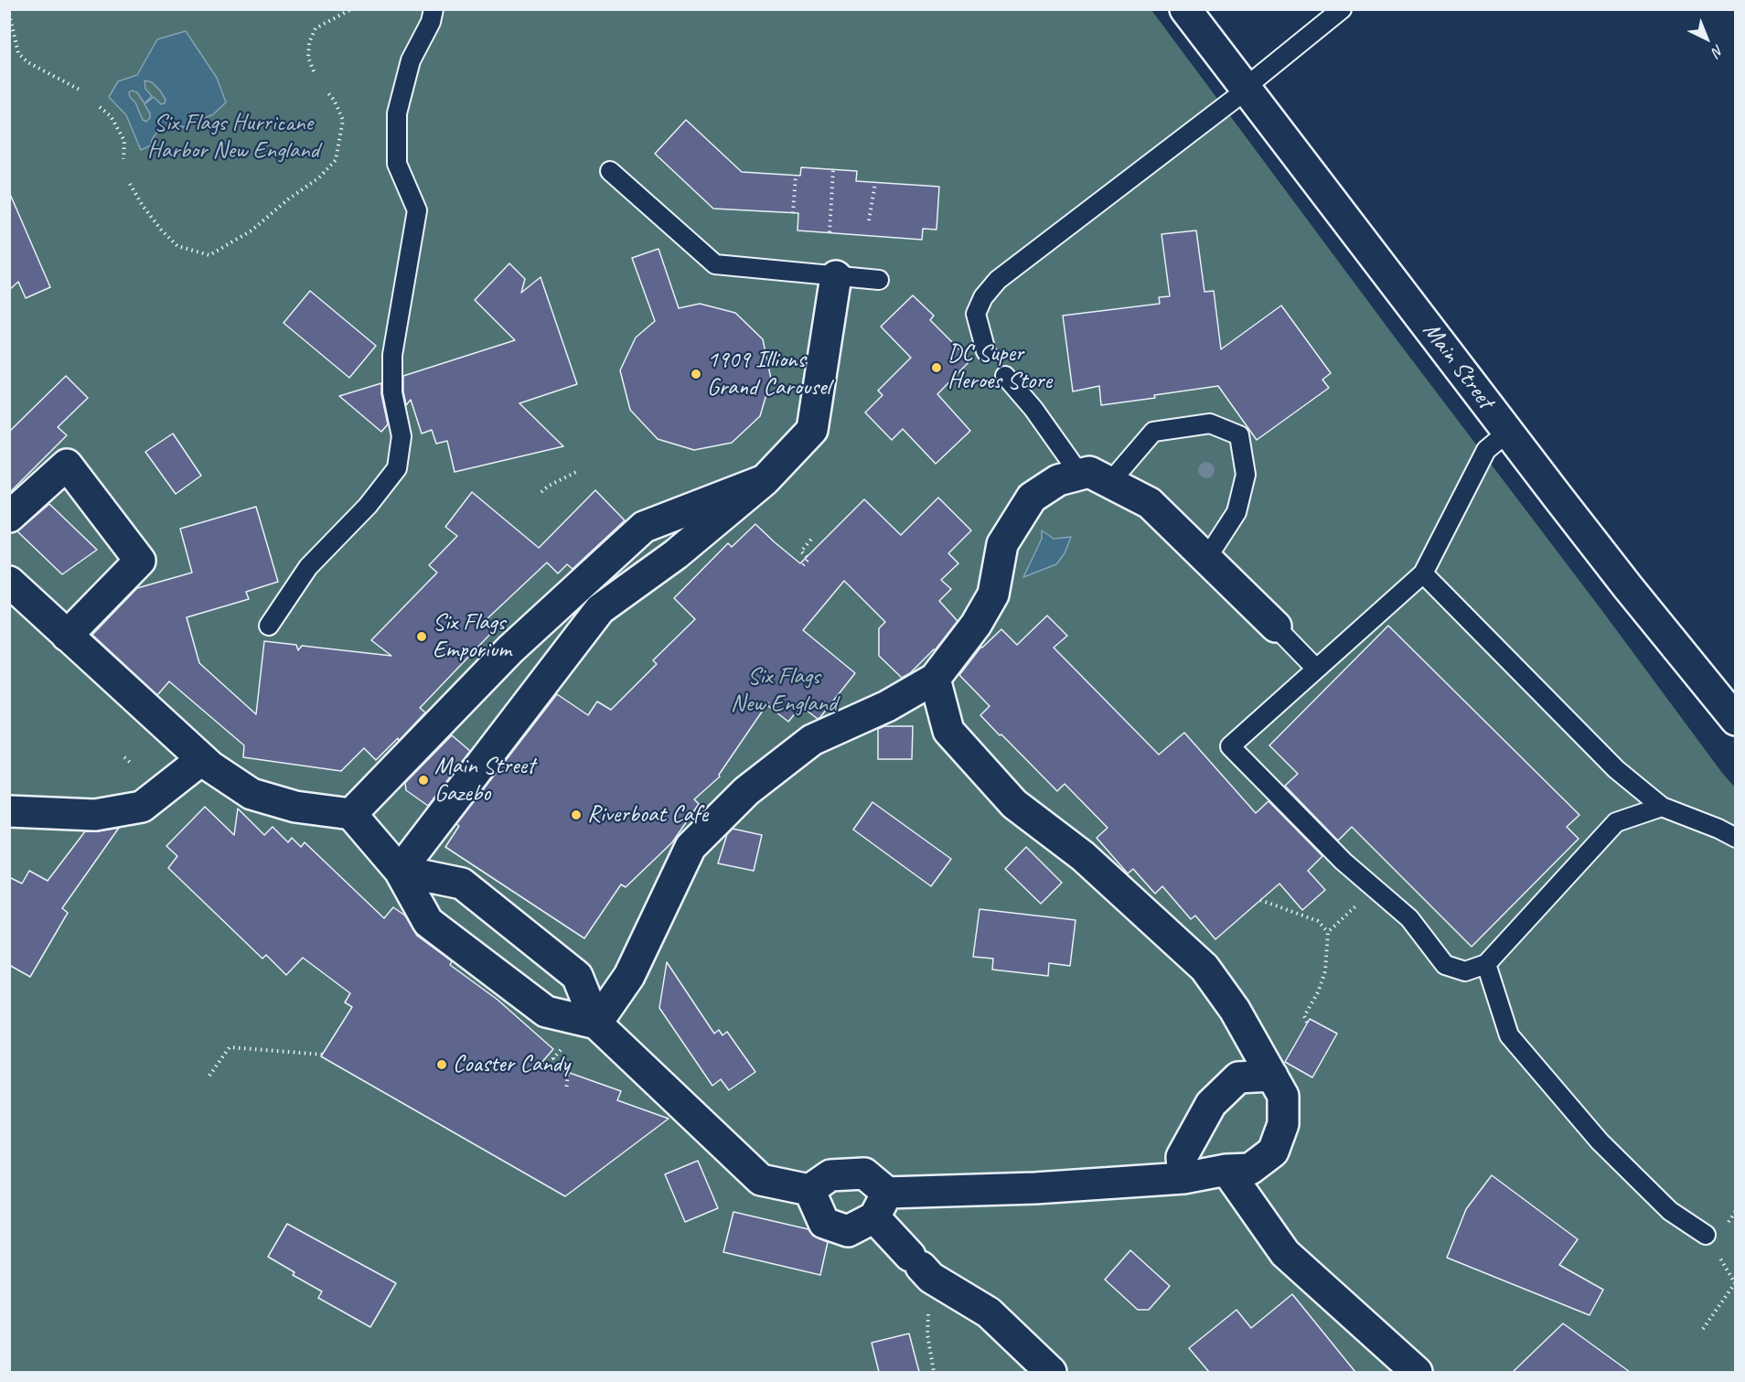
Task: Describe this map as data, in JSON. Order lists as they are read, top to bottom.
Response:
{
  "streets": {
    "street": ["Main Street"]
  },
  "parks": ["Six Flags Hurricane Harbor New England", "Six Flags New England"],
  "places": [
    "DC Super Heroes Store",
    "1909 Illions Grand Carousel",
    "Six Flags Emporium",
    "Main Street Gazebo",
    "Riverboat Cafe",
    "Coaster Candy"
  ],
  "north": "bottom right"
}
